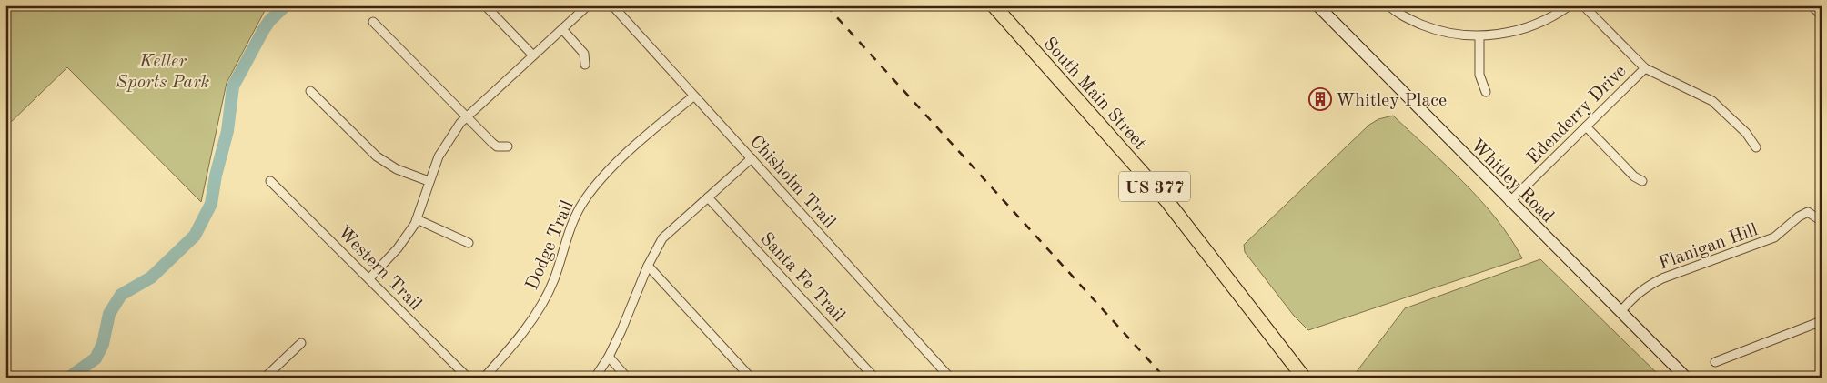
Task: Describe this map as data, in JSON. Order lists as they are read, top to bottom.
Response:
{
  "streets": {
    "main road": ["South Main Street", "US 377"],
    "street": [
      "Edenderry Drive",
      "Whitley Road",
      "Chisholm Trail",
      "Dodge Trail",
      "Flanigan Hill",
      "Western Trail",
      "Santa Fe Trail"
    ]
  },
  "crossings": [
    ["Edenderry Drive", "Whitley Road"],
    ["Whitley Road", "Flanigan Hill"],
    ["Chisholm Trail", "Dodge Trail"]
  ],
  "parks": ["Keller Sports Park"],
  "places": {
    "building": ["Whitley Place"]
  }
}
